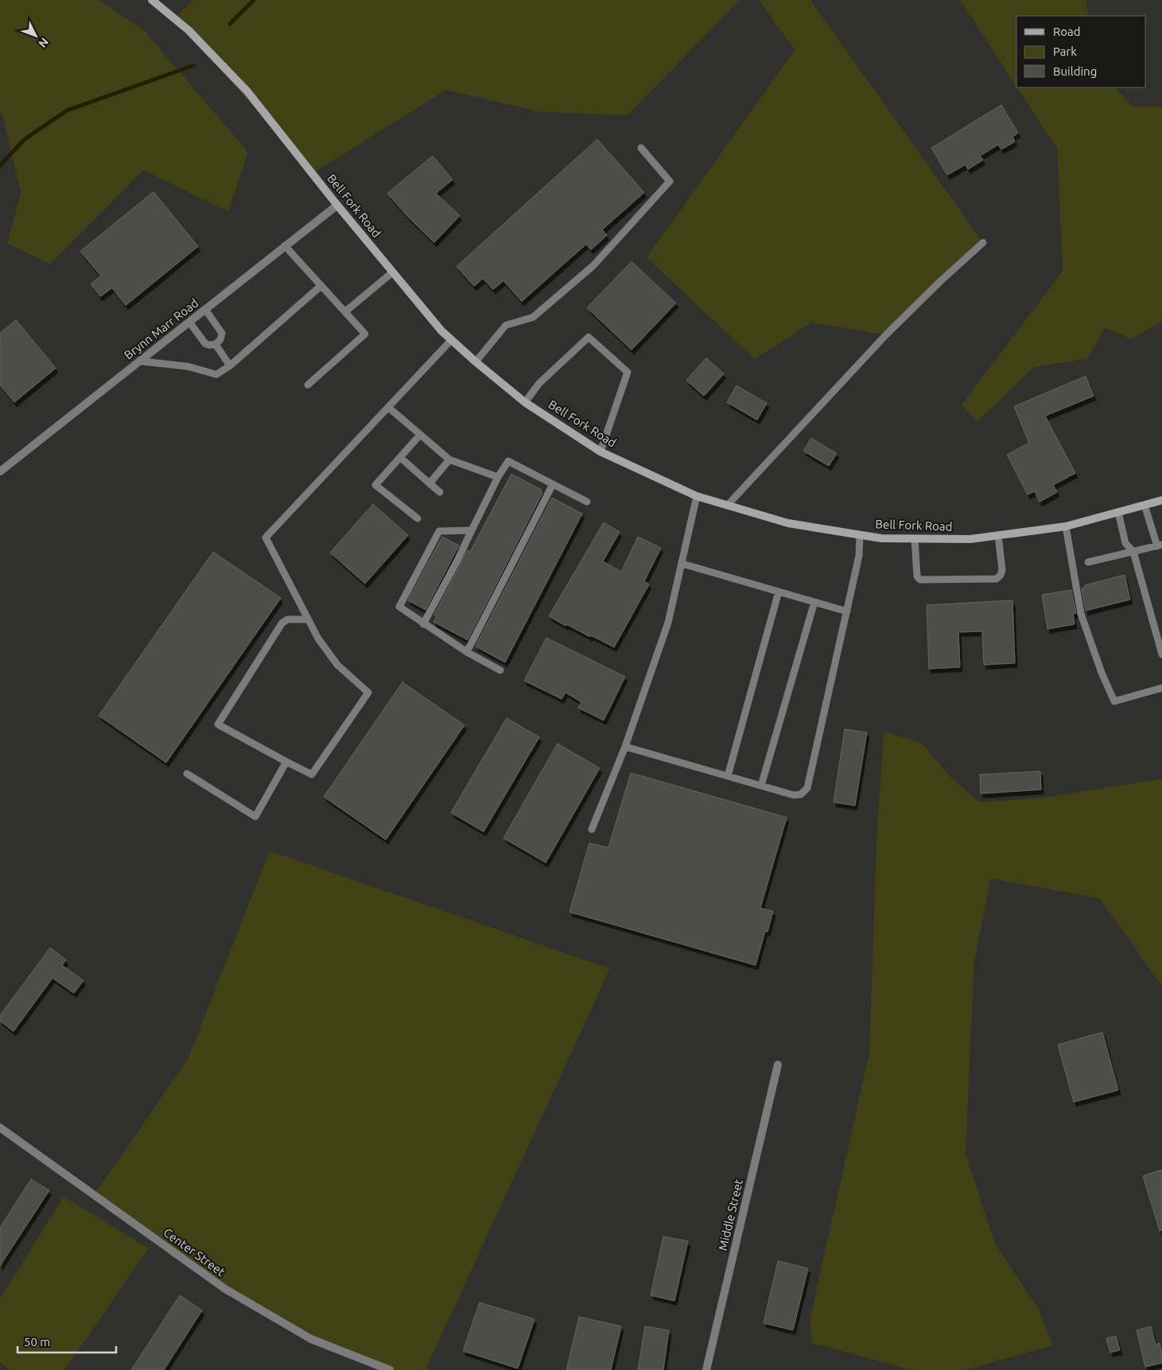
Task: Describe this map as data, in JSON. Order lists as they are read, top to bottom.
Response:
{
  "streets": {
    "main road": ["Bell Fork Road"],
    "street": ["Brynn Marr Road", "Middle Street", "Center Street"]
  },
  "crossings": [
    ["Bell Fork Road", "Brynn Marr Road"]
  ],
  "legend": ["Road", "Park", "Building"],
  "scale_bar": "50 m",
  "north": "bottom right"
}
